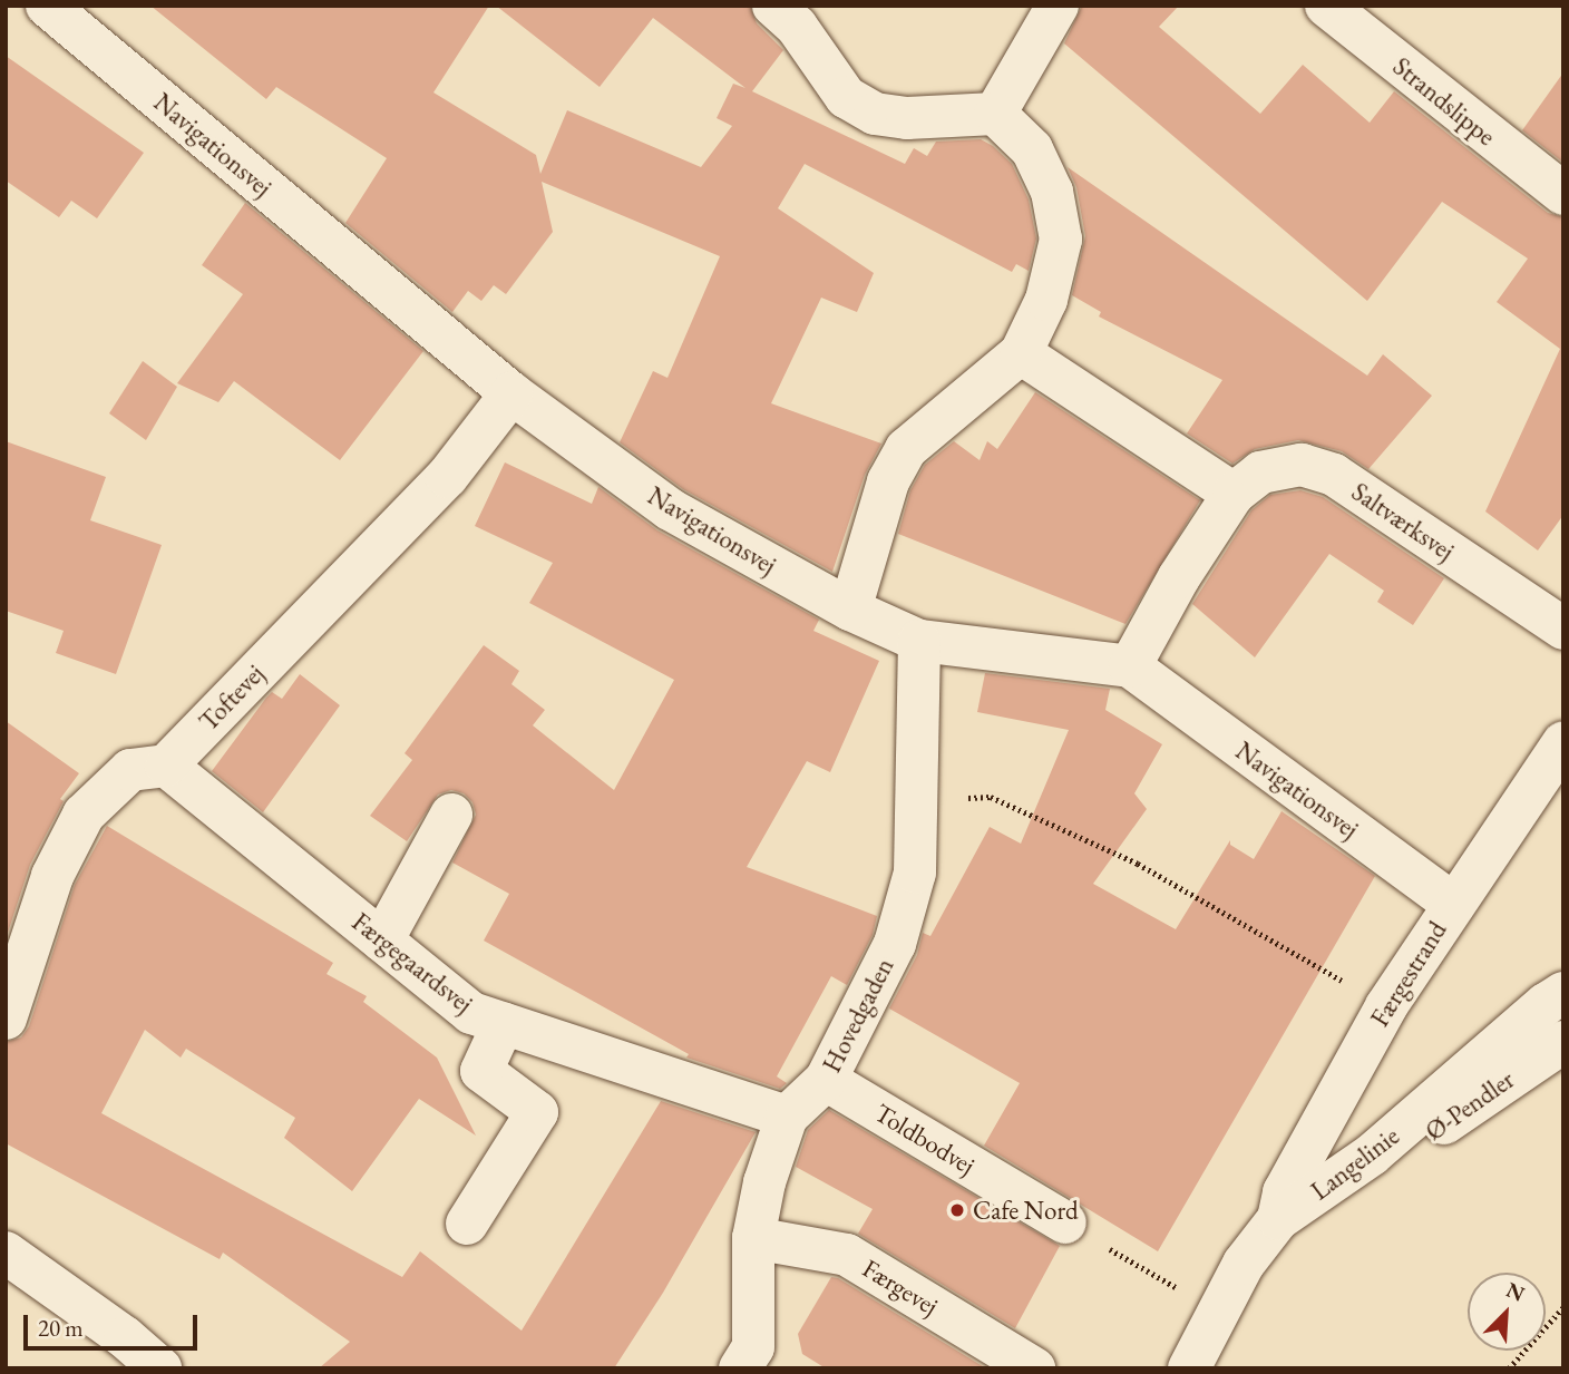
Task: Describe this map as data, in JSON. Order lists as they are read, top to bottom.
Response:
{
  "streets": {
    "street": [
      "Strandslippe",
      "Navigationsvej",
      "Saltværksvej",
      "Toftevej",
      "Færgegaardsvej",
      "Færgestrand",
      "Hovedgaden",
      "Ø-Pendler",
      "Toldbodvej",
      "Langelinie",
      "Færgevej"
    ]
  },
  "crossings": [
    ["Navigationsvej", "Saltværksvej"],
    ["Navigationsvej", "Toftevej"],
    ["Navigationsvej", "Færgestrand"],
    ["Navigationsvej", "Hovedgaden"],
    ["Toftevej", "Færgegaardsvej"],
    ["Færgegaardsvej", "Hovedgaden"],
    ["Færgestrand", "Langelinie"],
    ["Hovedgaden", "Toldbodvej"],
    ["Hovedgaden", "Færgevej"],
    ["Ø-Pendler", "Langelinie"]
  ],
  "places": ["Cafe Nord"],
  "scale_bar": "20 m",
  "north": "top right"
}
